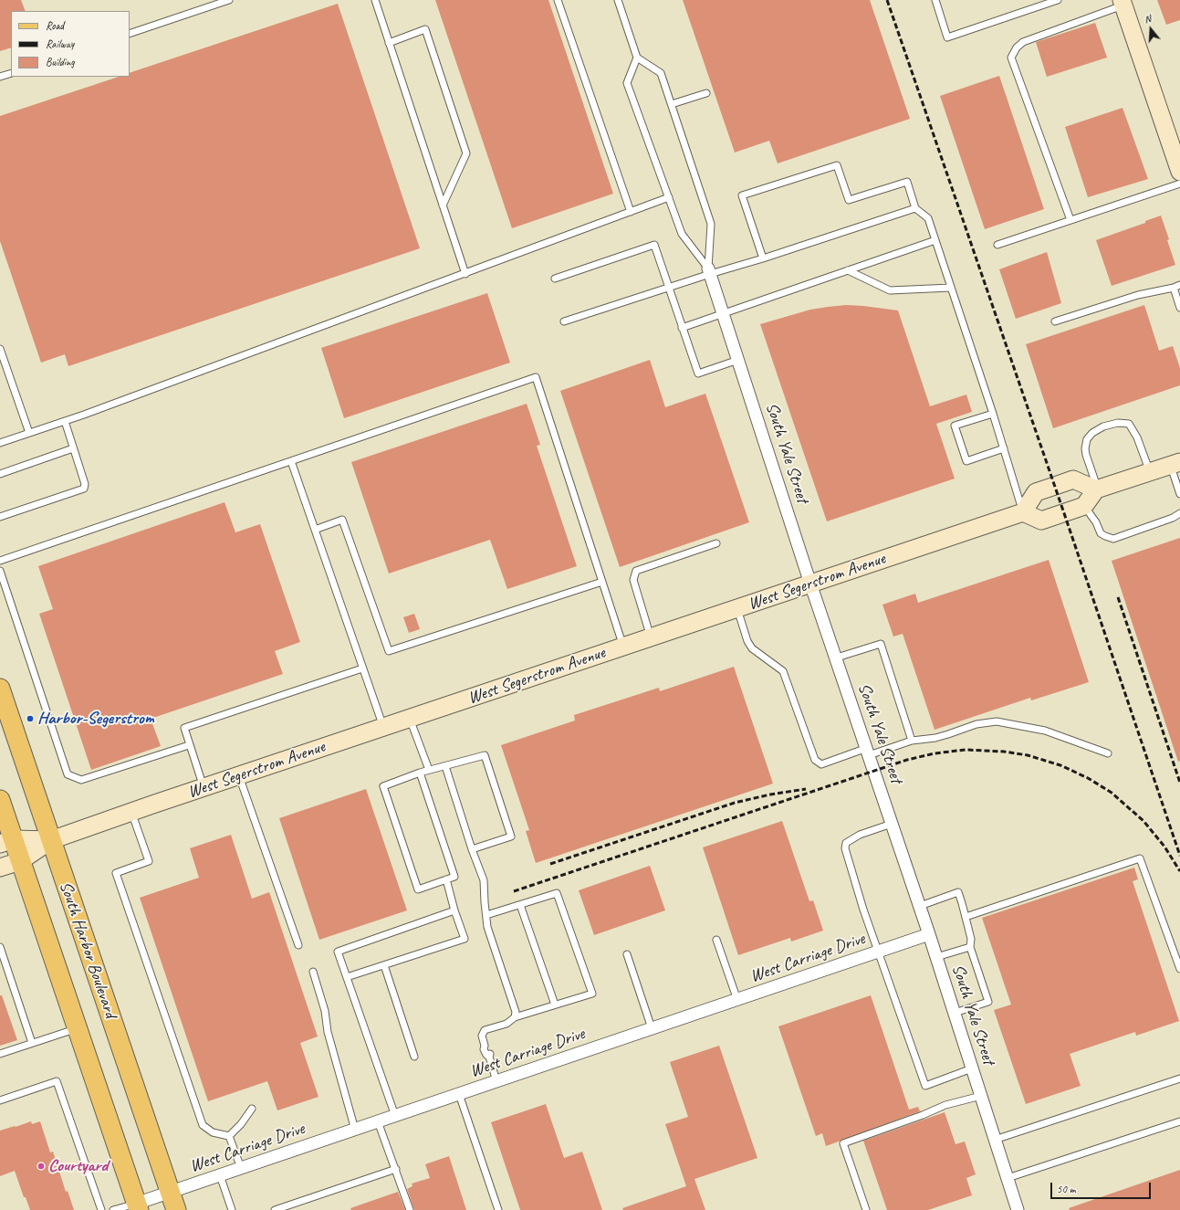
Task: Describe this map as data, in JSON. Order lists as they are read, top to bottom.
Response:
{
  "streets": {
    "main road": ["West Segerstrom Avenue", "South Harbor Boulevard"],
    "street": ["South Yale Street", "West Carriage Drive"]
  },
  "crossings": [
    ["South Yale Street", "West Segerstrom Avenue"],
    ["South Yale Street", "West Carriage Drive"],
    ["West Segerstrom Avenue", "South Harbor Boulevard"],
    ["South Harbor Boulevard", "West Carriage Drive"]
  ],
  "places": ["Harbor-Segerstrom", "Courtyard"],
  "legend": ["Road", "Railway", "Building"],
  "scale_bar": "50 m",
  "north": "top"
}
